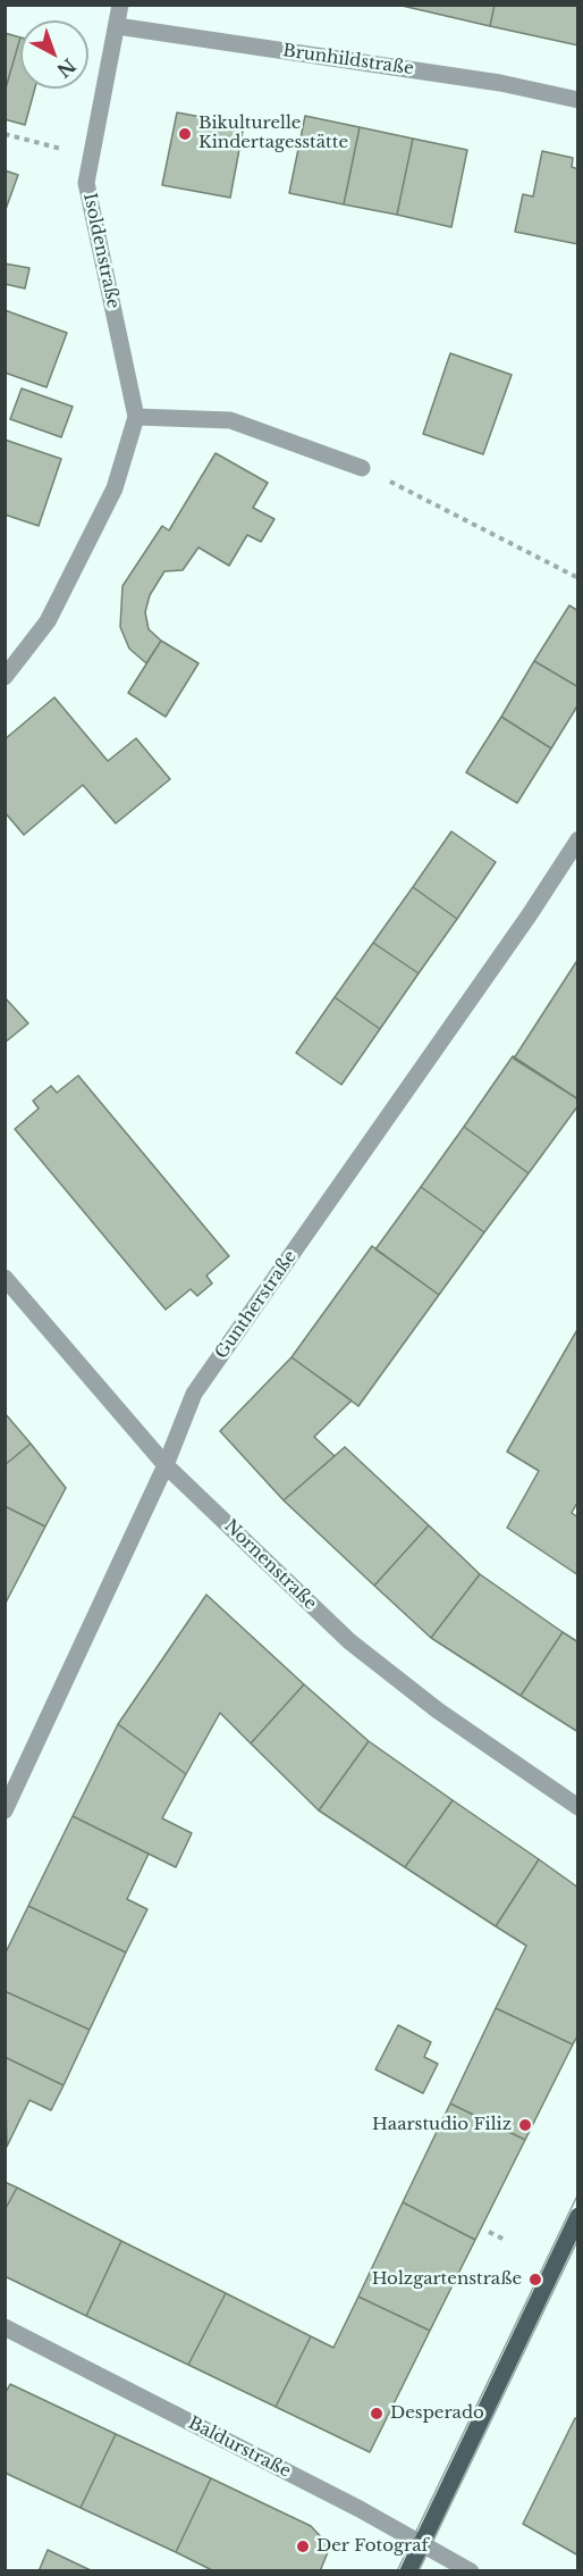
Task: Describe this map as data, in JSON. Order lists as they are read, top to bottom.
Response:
{
  "streets": {
    "street": [
      "Brunhildstraße",
      "Isoldenstraße",
      "Guntherstraße",
      "Nornenstraße",
      "Baldurstraße"
    ]
  },
  "crossings": [
    ["Brunhildstraße", "Isoldenstraße"],
    ["Guntherstraße", "Nornenstraße"]
  ],
  "places": [
    "Bikulturelle Kindertagesstätte",
    "Haarstudio Filiz",
    "Holzgartenstraße",
    "Desperado",
    "Der Fotograf"
  ],
  "north": "bottom right"
}
